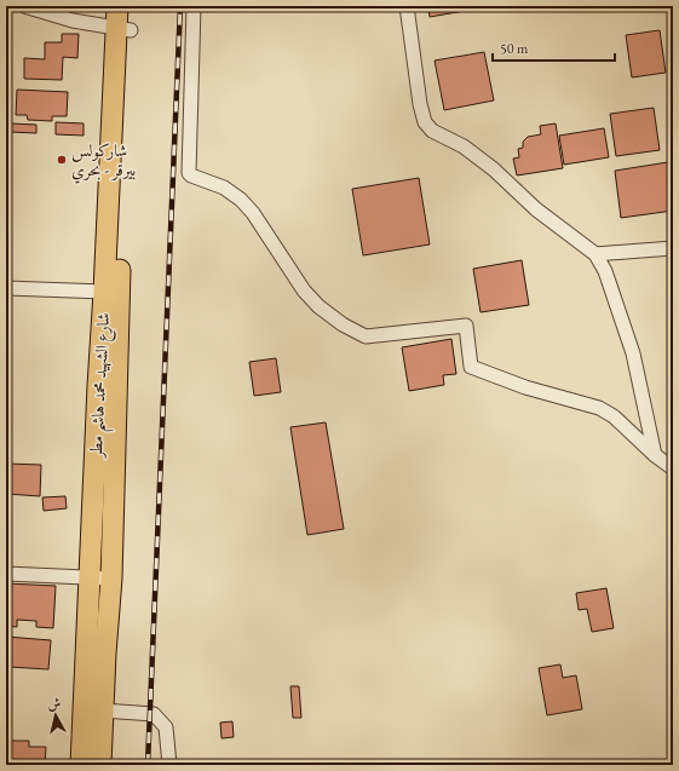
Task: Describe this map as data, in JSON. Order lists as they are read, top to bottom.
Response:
{
  "streets": {
    "main road": ["شارع الشهيد محمد هاشم مطر"]
  },
  "places": ["شاركولس بيرقر - بحري"],
  "scale_bar": "50 m",
  "north": "top"
}
